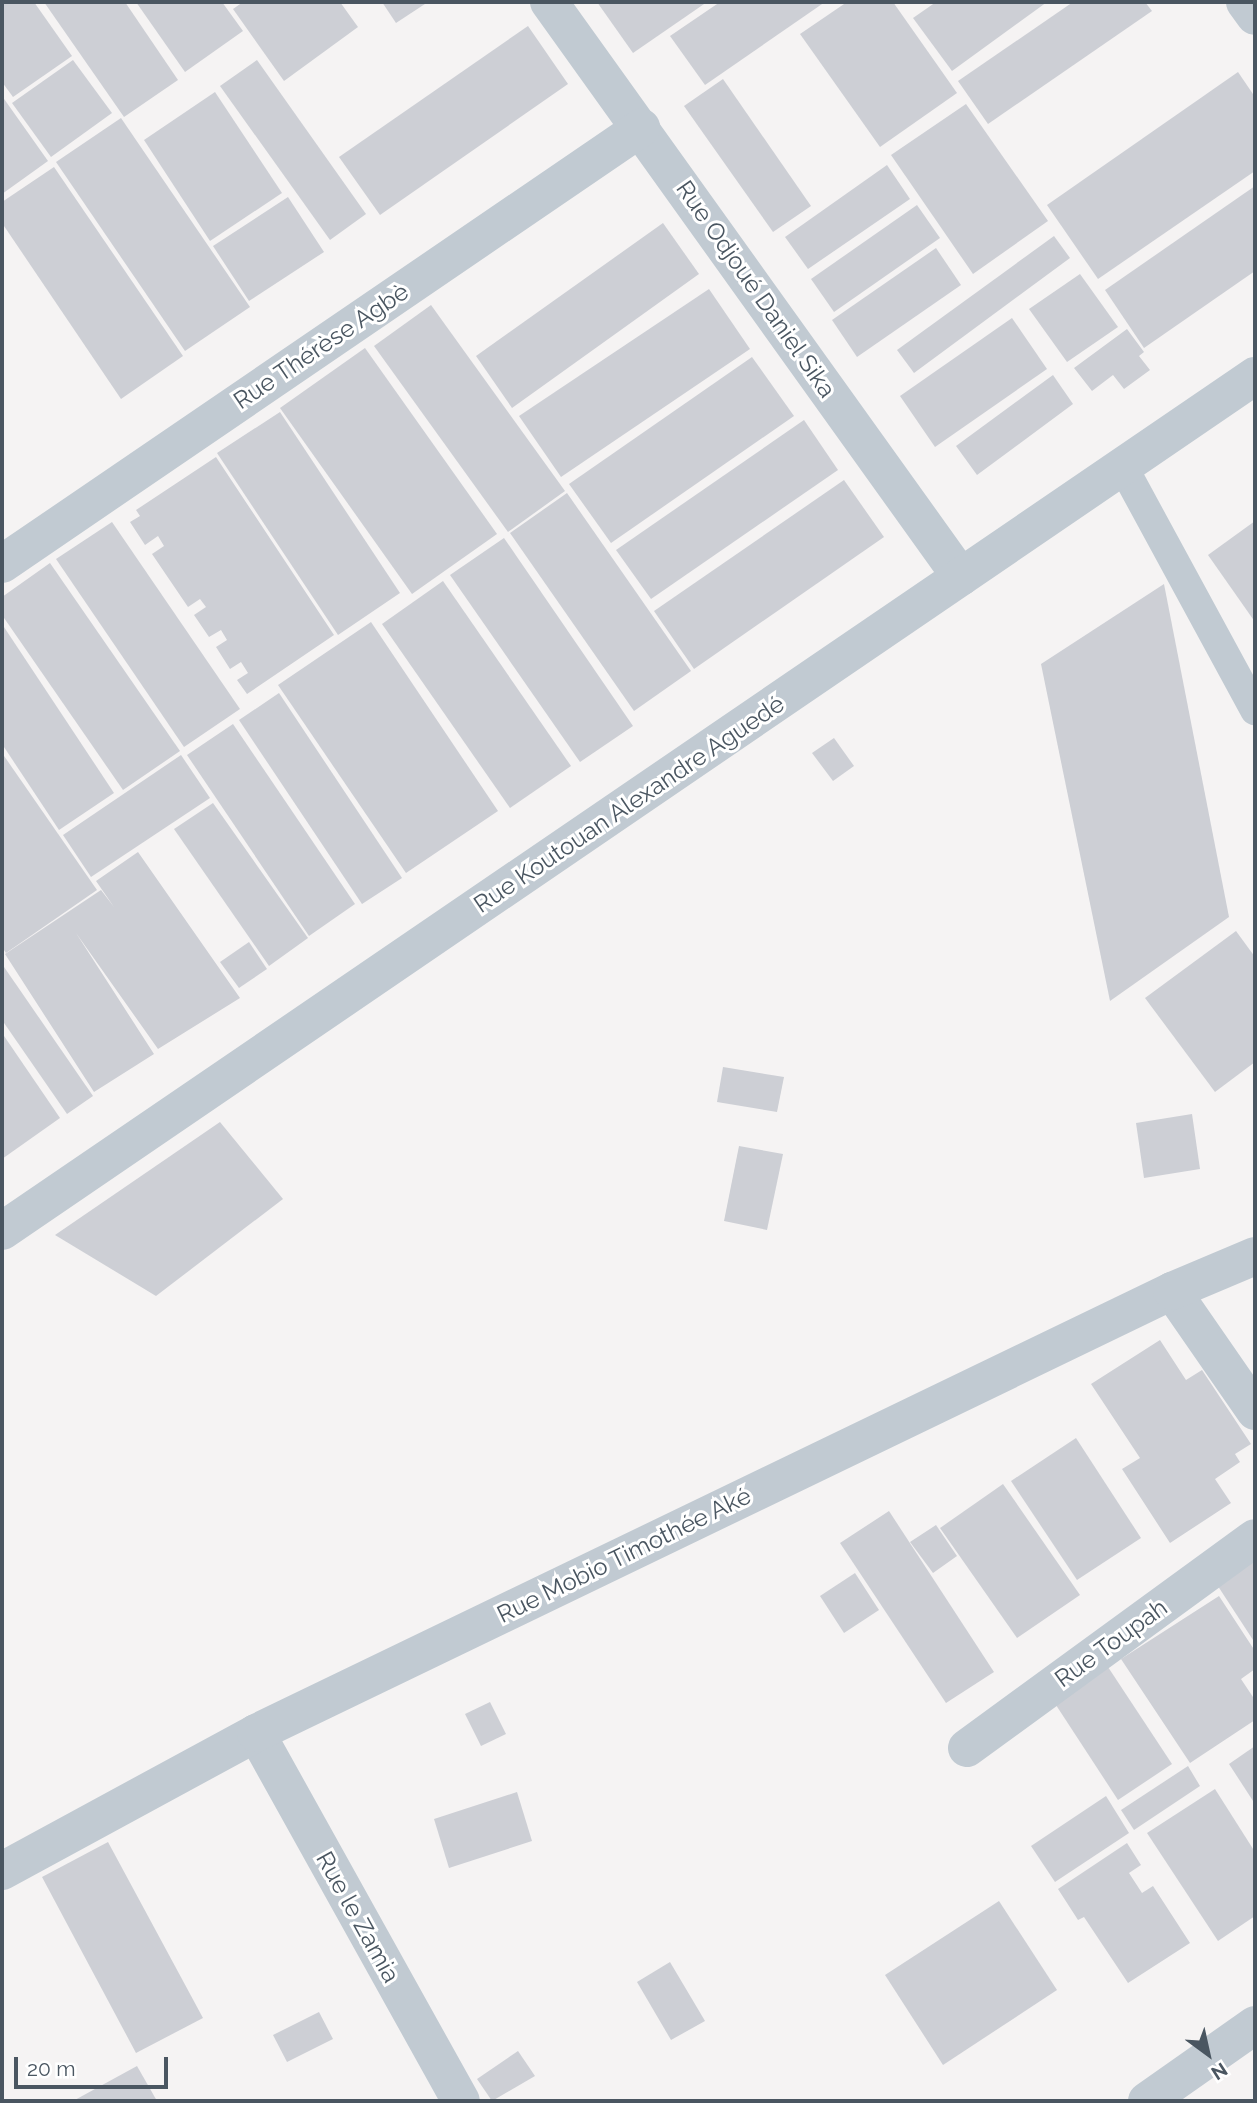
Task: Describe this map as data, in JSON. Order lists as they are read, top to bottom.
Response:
{
  "streets": {
    "street": [
      "Rue Odjoué Daniel Sika",
      "Rue Thérèse Agbè",
      "Rue Koutouan Alexandre Aguedé",
      "Rue Mobio Timothée Aké",
      "Rue Toupah",
      "Rue le Zamia"
    ]
  },
  "crossings": [
    ["Rue Odjoué Daniel Sika", "Rue Thérèse Agbè"],
    ["Rue Odjoué Daniel Sika", "Rue Koutouan Alexandre Aguedé"],
    ["Rue Mobio Timothée Aké", "Rue le Zamia"]
  ],
  "scale_bar": "20 m",
  "north": "bottom right"
}
